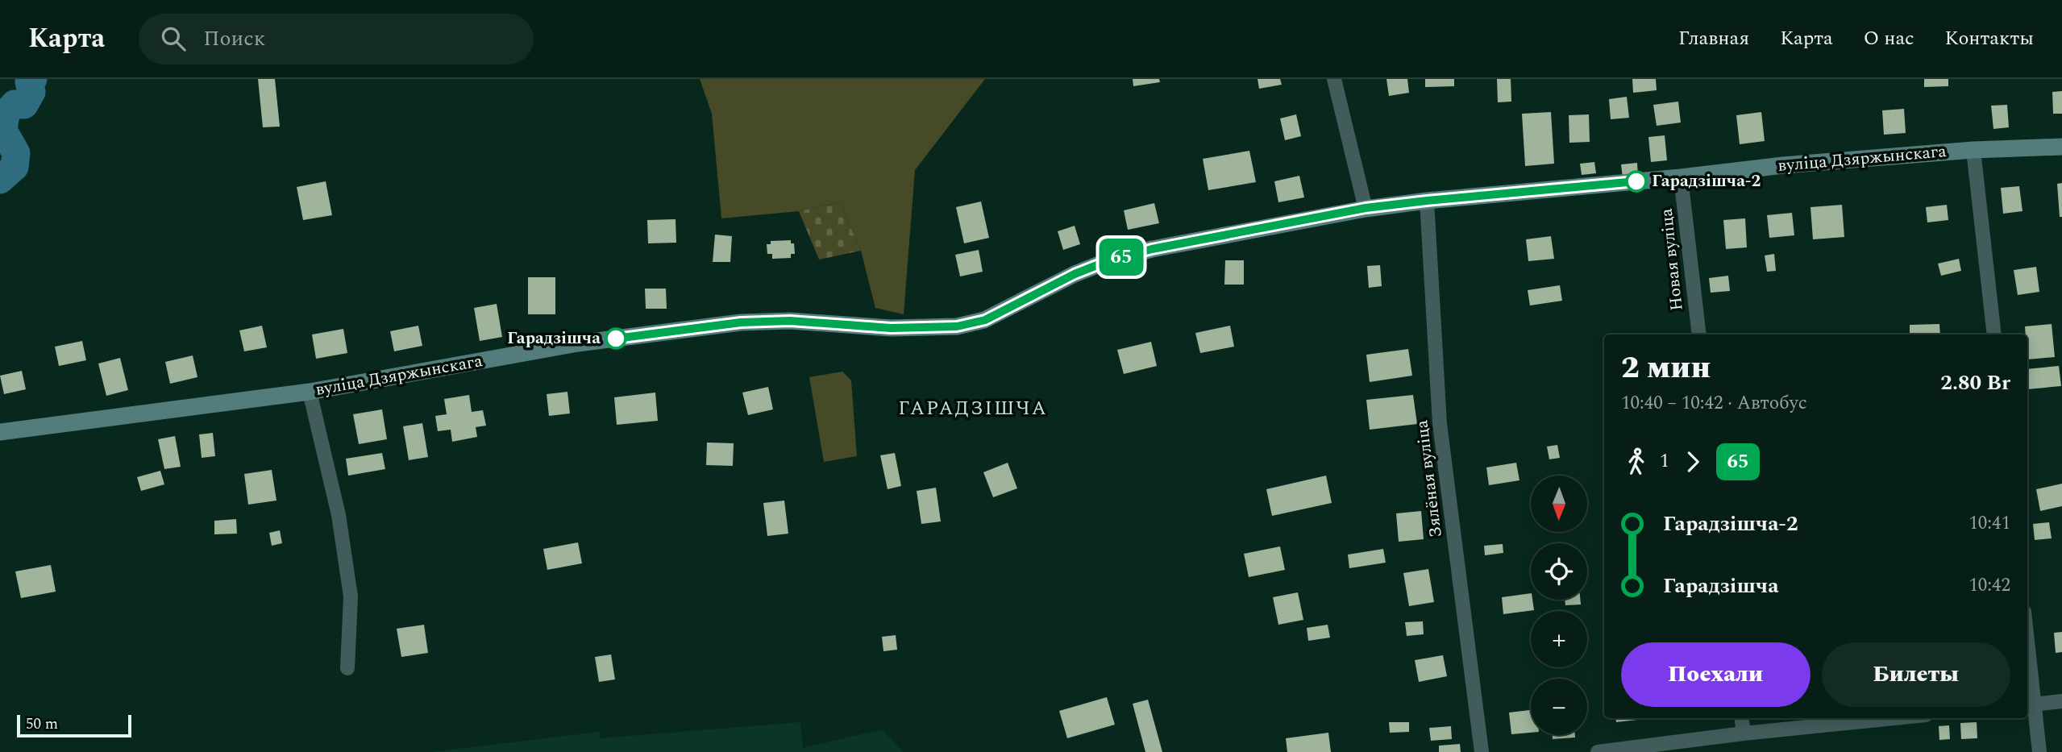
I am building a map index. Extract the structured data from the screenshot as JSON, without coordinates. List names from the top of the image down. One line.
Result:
{"streets":{"street":["вуліца Дзяржынскага","Новая вуліца","Зялёная вуліца"]},"crossings":[["вуліца Дзяржынскага","Новая вуліца"],["вуліца Дзяржынскага","Зялёная вуліца"]],"districts":["ГАРАДЗІШЧА"],"places":["Гарадзішча-2","Гарадзішча"],"lines":["bus line 65"],"scale_bar":"50 m","north":"bottom","page":{"header":"Карта","search":"Поиск","nav":["Главная","Карта","О нас","Контакты"],"on_map":"65","heading":["2 мин","10:40 – 10:42 · Автобус","2.80 Br"],"legs":["1","65"],"map_buttons":["+","−"],"list":[{"name":"Гарадзішча-2","value":"10:41"},{"name":"Гарадзішча","value":"10:42"}],"buttons":["Поехали","Билеты"],"scale":"50 m"}}
